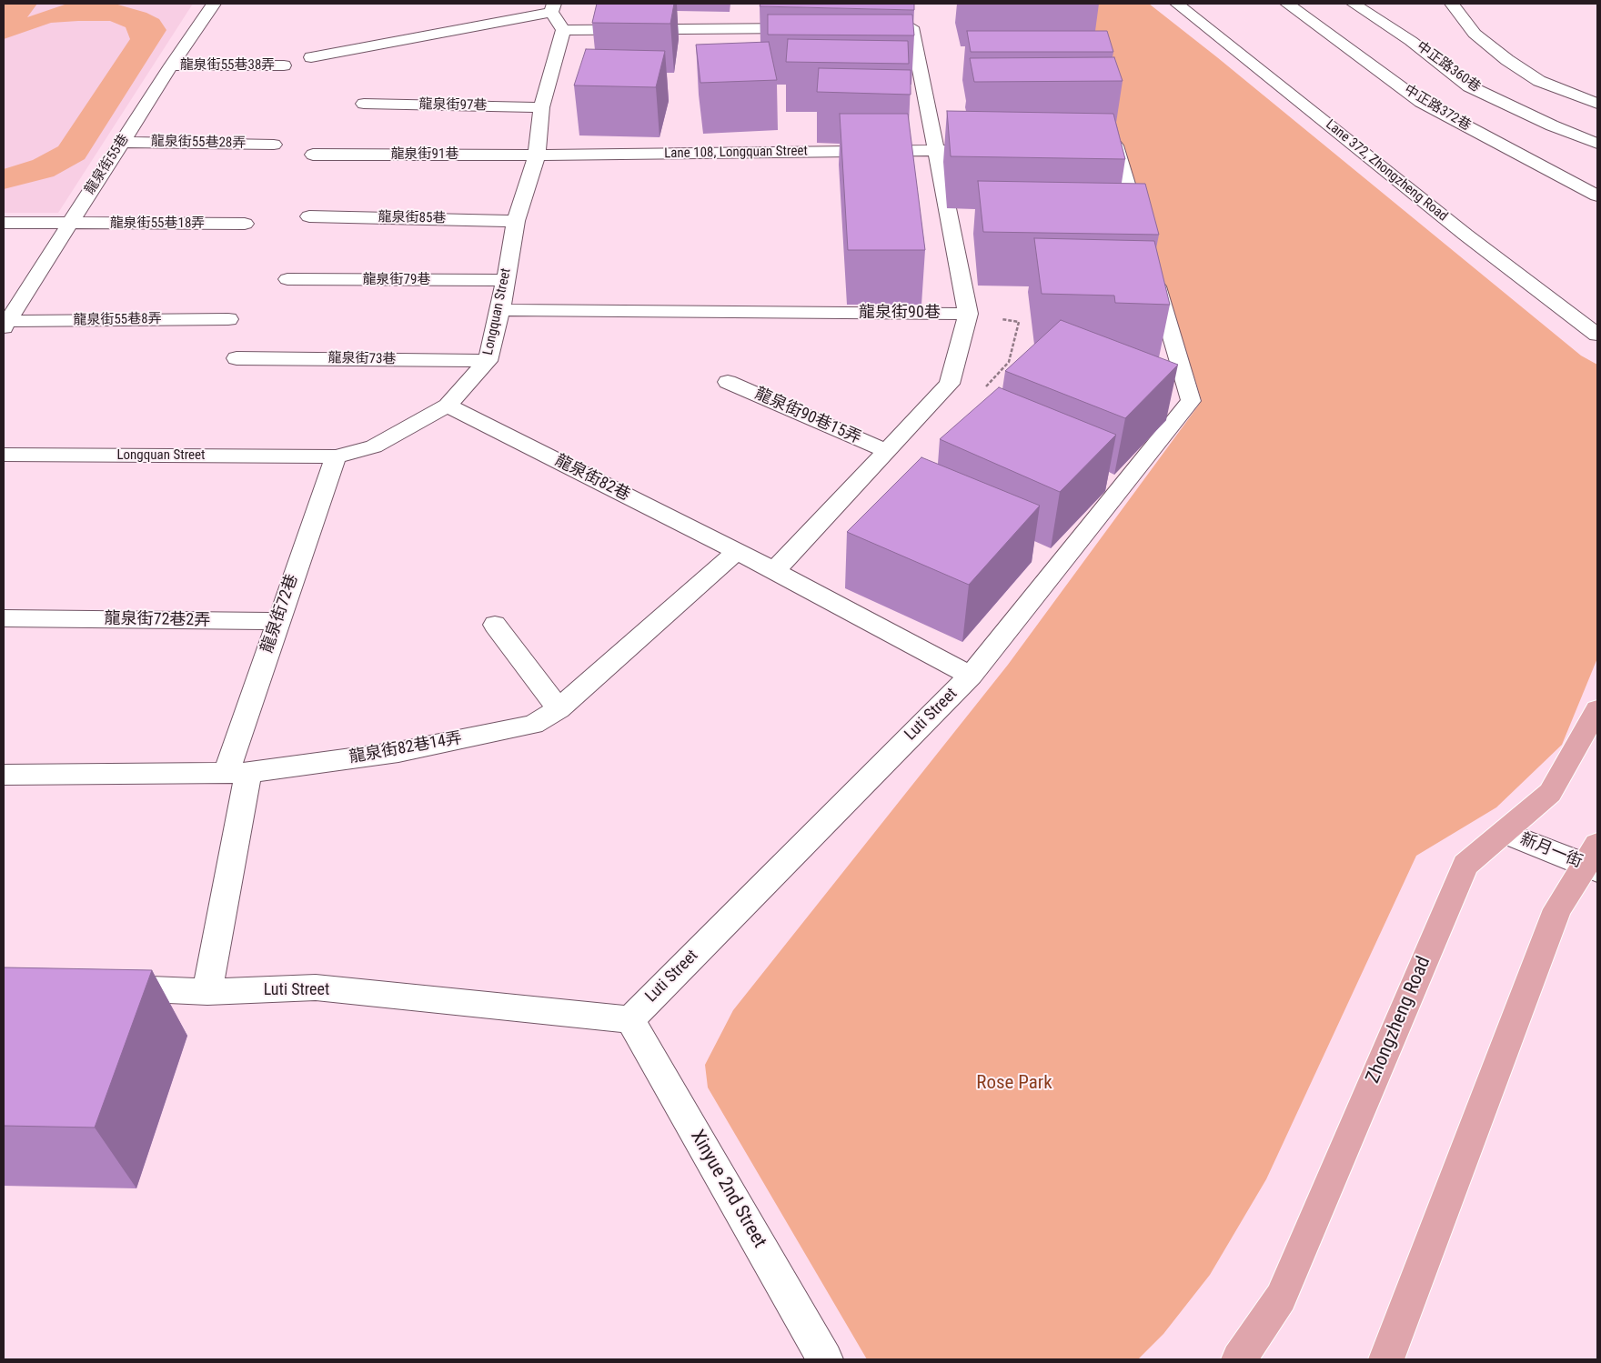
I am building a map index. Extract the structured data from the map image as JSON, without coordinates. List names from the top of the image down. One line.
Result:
{"streets":{"main road":["Zhongzheng Road"],"street":["龍泉街55巷38弄","中正路360巷","龍泉街97巷","中正路372巷","龍泉街55巷28弄","Lane 108, Longquan Street","龍泉街91巷","龍泉街55巷","Lane 372, Zhongzheng Road","龍泉街85巷","龍泉街55巷18弄","龍泉街79巷","Longquan Street","龍泉街90巷","龍泉街55巷8弄","龍泉街73巷","龍泉街90巷15弄","龍泉街82巷","龍泉街72巷","龍泉街72巷2弄","Luti Street","龍泉街82巷14弄","新月一街","Xinyue 2nd Street"]},"crossings":[["龍泉街55巷38弄","龍泉街55巷"],["龍泉街97巷","Longquan Street"],["龍泉街55巷28弄","龍泉街55巷"],["Lane 108, Longquan Street","龍泉街91巷"],["Lane 108, Longquan Street","Longquan Street"],["龍泉街91巷","Longquan Street"],["龍泉街55巷","龍泉街55巷18弄"],["龍泉街55巷","龍泉街55巷8弄"],["龍泉街85巷","Longquan Street"],["龍泉街79巷","Longquan Street"],["Longquan Street","龍泉街90巷"],["Longquan Street","龍泉街73巷"],["Longquan Street","龍泉街82巷"],["Longquan Street","龍泉街72巷"],["龍泉街82巷","Luti Street"],["龍泉街82巷","龍泉街82巷14弄"],["龍泉街72巷","龍泉街72巷2弄"],["龍泉街72巷","Luti Street"],["龍泉街72巷","龍泉街82巷14弄"],["Luti Street","龍泉街82巷14弄"],["Luti Street","Xinyue 2nd Street"],["新月一街","Zhongzheng Road"]],"parks":["Rose Park"]}
